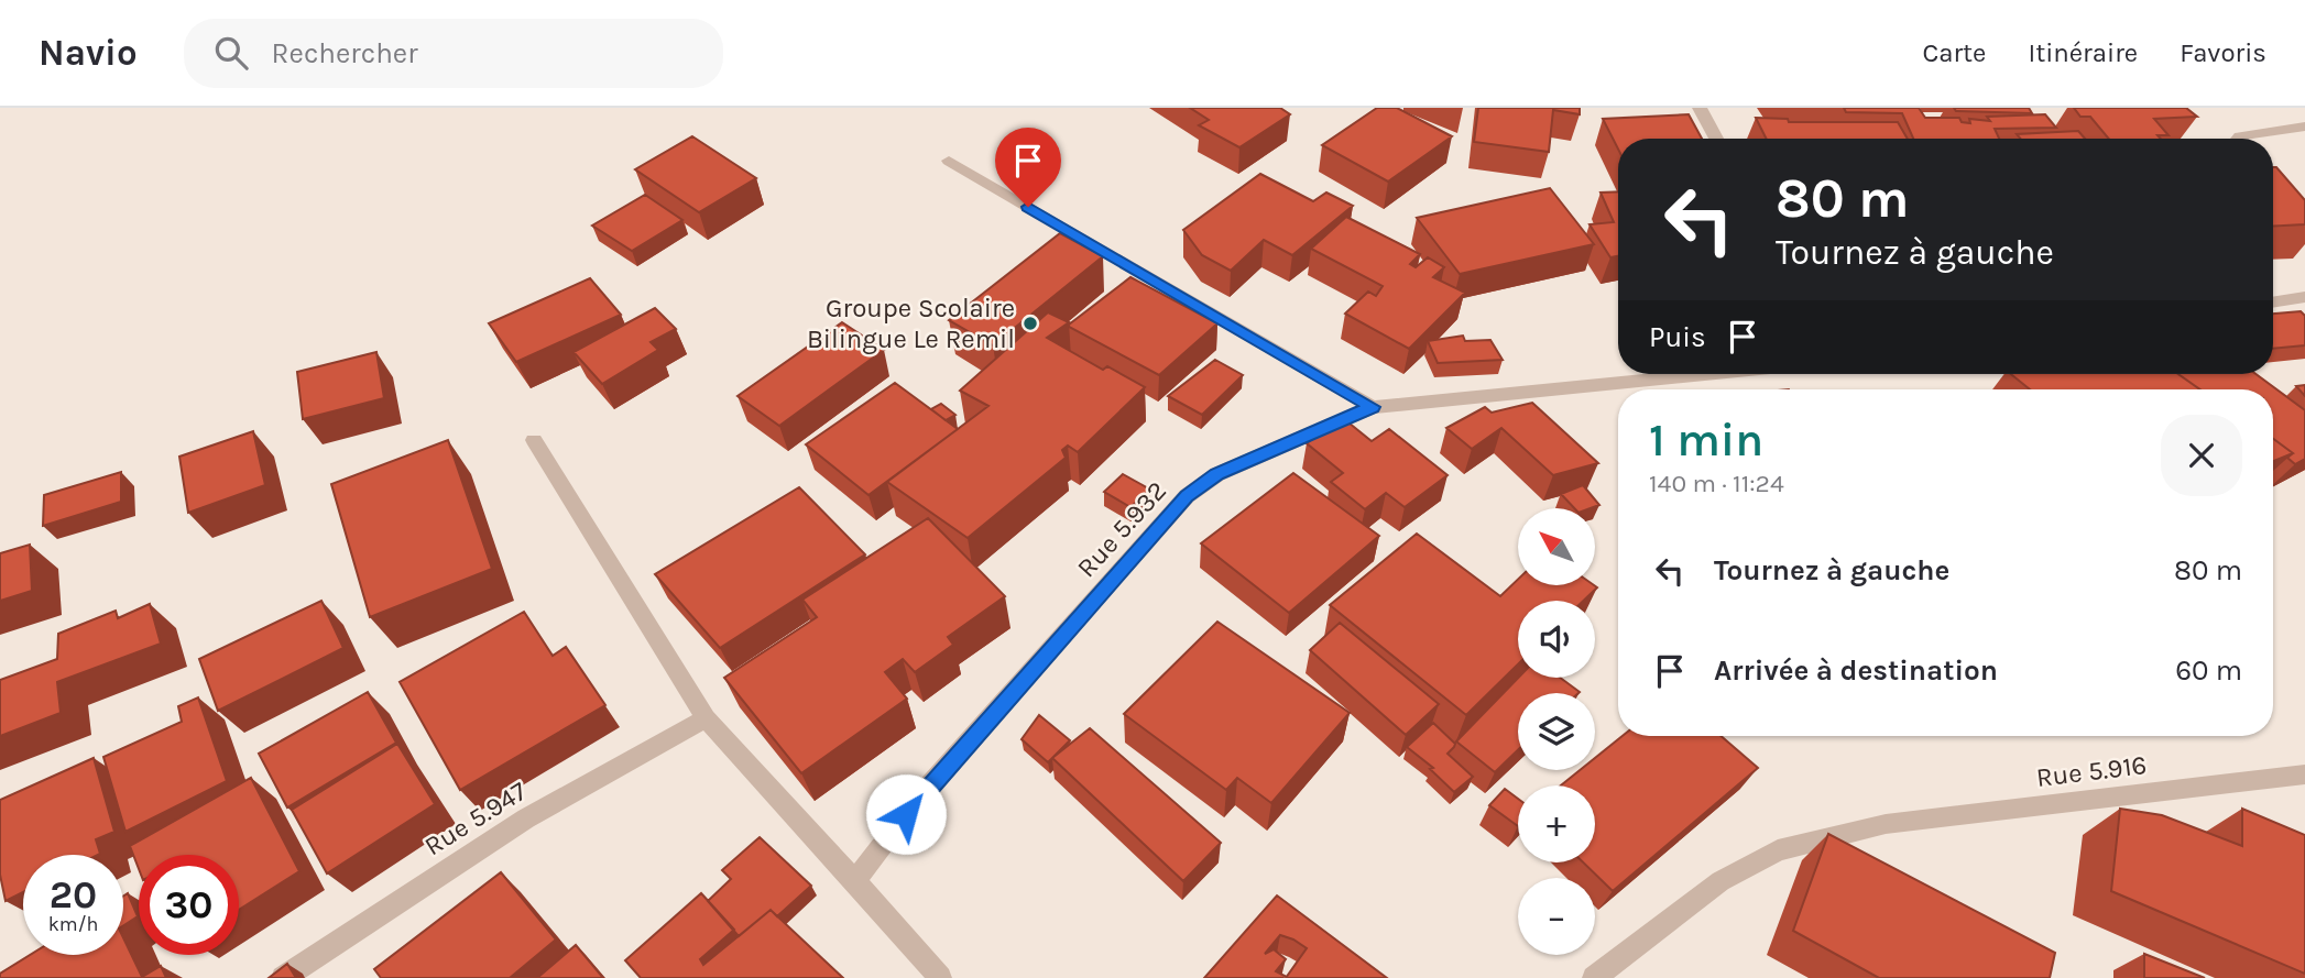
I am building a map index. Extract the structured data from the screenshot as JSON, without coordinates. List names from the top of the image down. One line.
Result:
{"streets":{"street":["Rue 5.932","Rue 5.916","Rue 5.947"]},"places":["Groupe Scolaire Bilingue Le Remil"],"north":"top left","page":{"header":"Navio","search":"Rechercher","nav":["Carte","Itinéraire","Favoris"],"turn":["80 m","Tournez à gauche"],"then":"Puis","heading":["1 min","140 m · 11:24"],"map_buttons":["+","−"],"list":[{"name":"Tournez à gauche","value":"80 m"},{"name":"Arrivée à destination","value":"60 m"}],"speed":"20 km/h","limit":"30"}}
